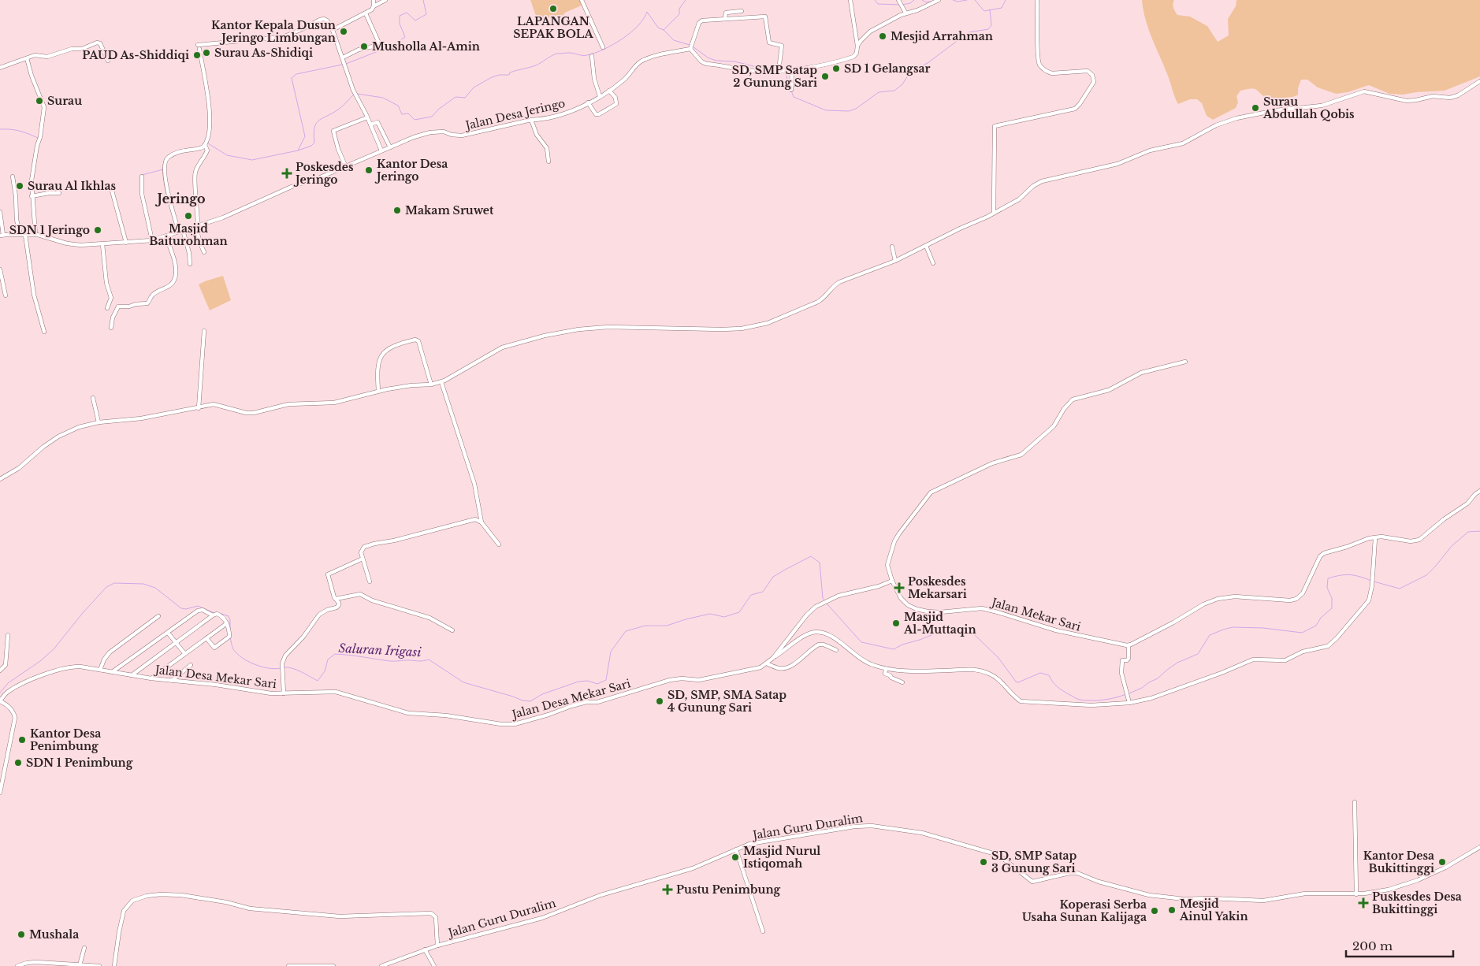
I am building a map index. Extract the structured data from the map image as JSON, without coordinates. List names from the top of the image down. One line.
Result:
{"streets":{"street":["Jalan Desa Jeringo","Jalan Mekar Sari","Jalan Desa Mekar Sari","Jalan Guru Duralim"]},"crossings":[["Jalan Mekar Sari","Jalan Desa Mekar Sari"]],"districts":["Jeringo"],"water":["Saluran Irigasi"],"places":{"other":["LAPANGAN SEPAK BOLA","Kantor Kepala Dusun Jeringo Limbungan","Mesjid Arrahman","Musholla Al-Amin","Surau As-Shidiqi","PAUD As-Shiddiqi","SD 1 Gelangsar","SD, SMP Satap 2 Gunung Sari","Surau","Surau Abdullah Qobis","Kantor Desa Jeringo","Surau Al Ikhlas","Makam Sruwet","Masjid Baiturohman","SDN 1 Jeringo","Masjid Al-Muttaqin","SD, SMP, SMA Satap 4 Gunung Sari","Kantor Desa Penimbung","SDN 1 Penimbung","Masjid Nurul Istiqomah","SD, SMP Satap 3 Gunung Sari","Kantor Desa Bukittinggi","Mesjid Ainul Yakin","Koperasi Serba Usaha Sunan Kalijaga","Mushala"],"health":["Poskesdes Jeringo","Poskesdes Mekarsari","Pustu Penimbung","Puskesdes Desa Bukittinggi"]},"scale_bar":"200 m"}
